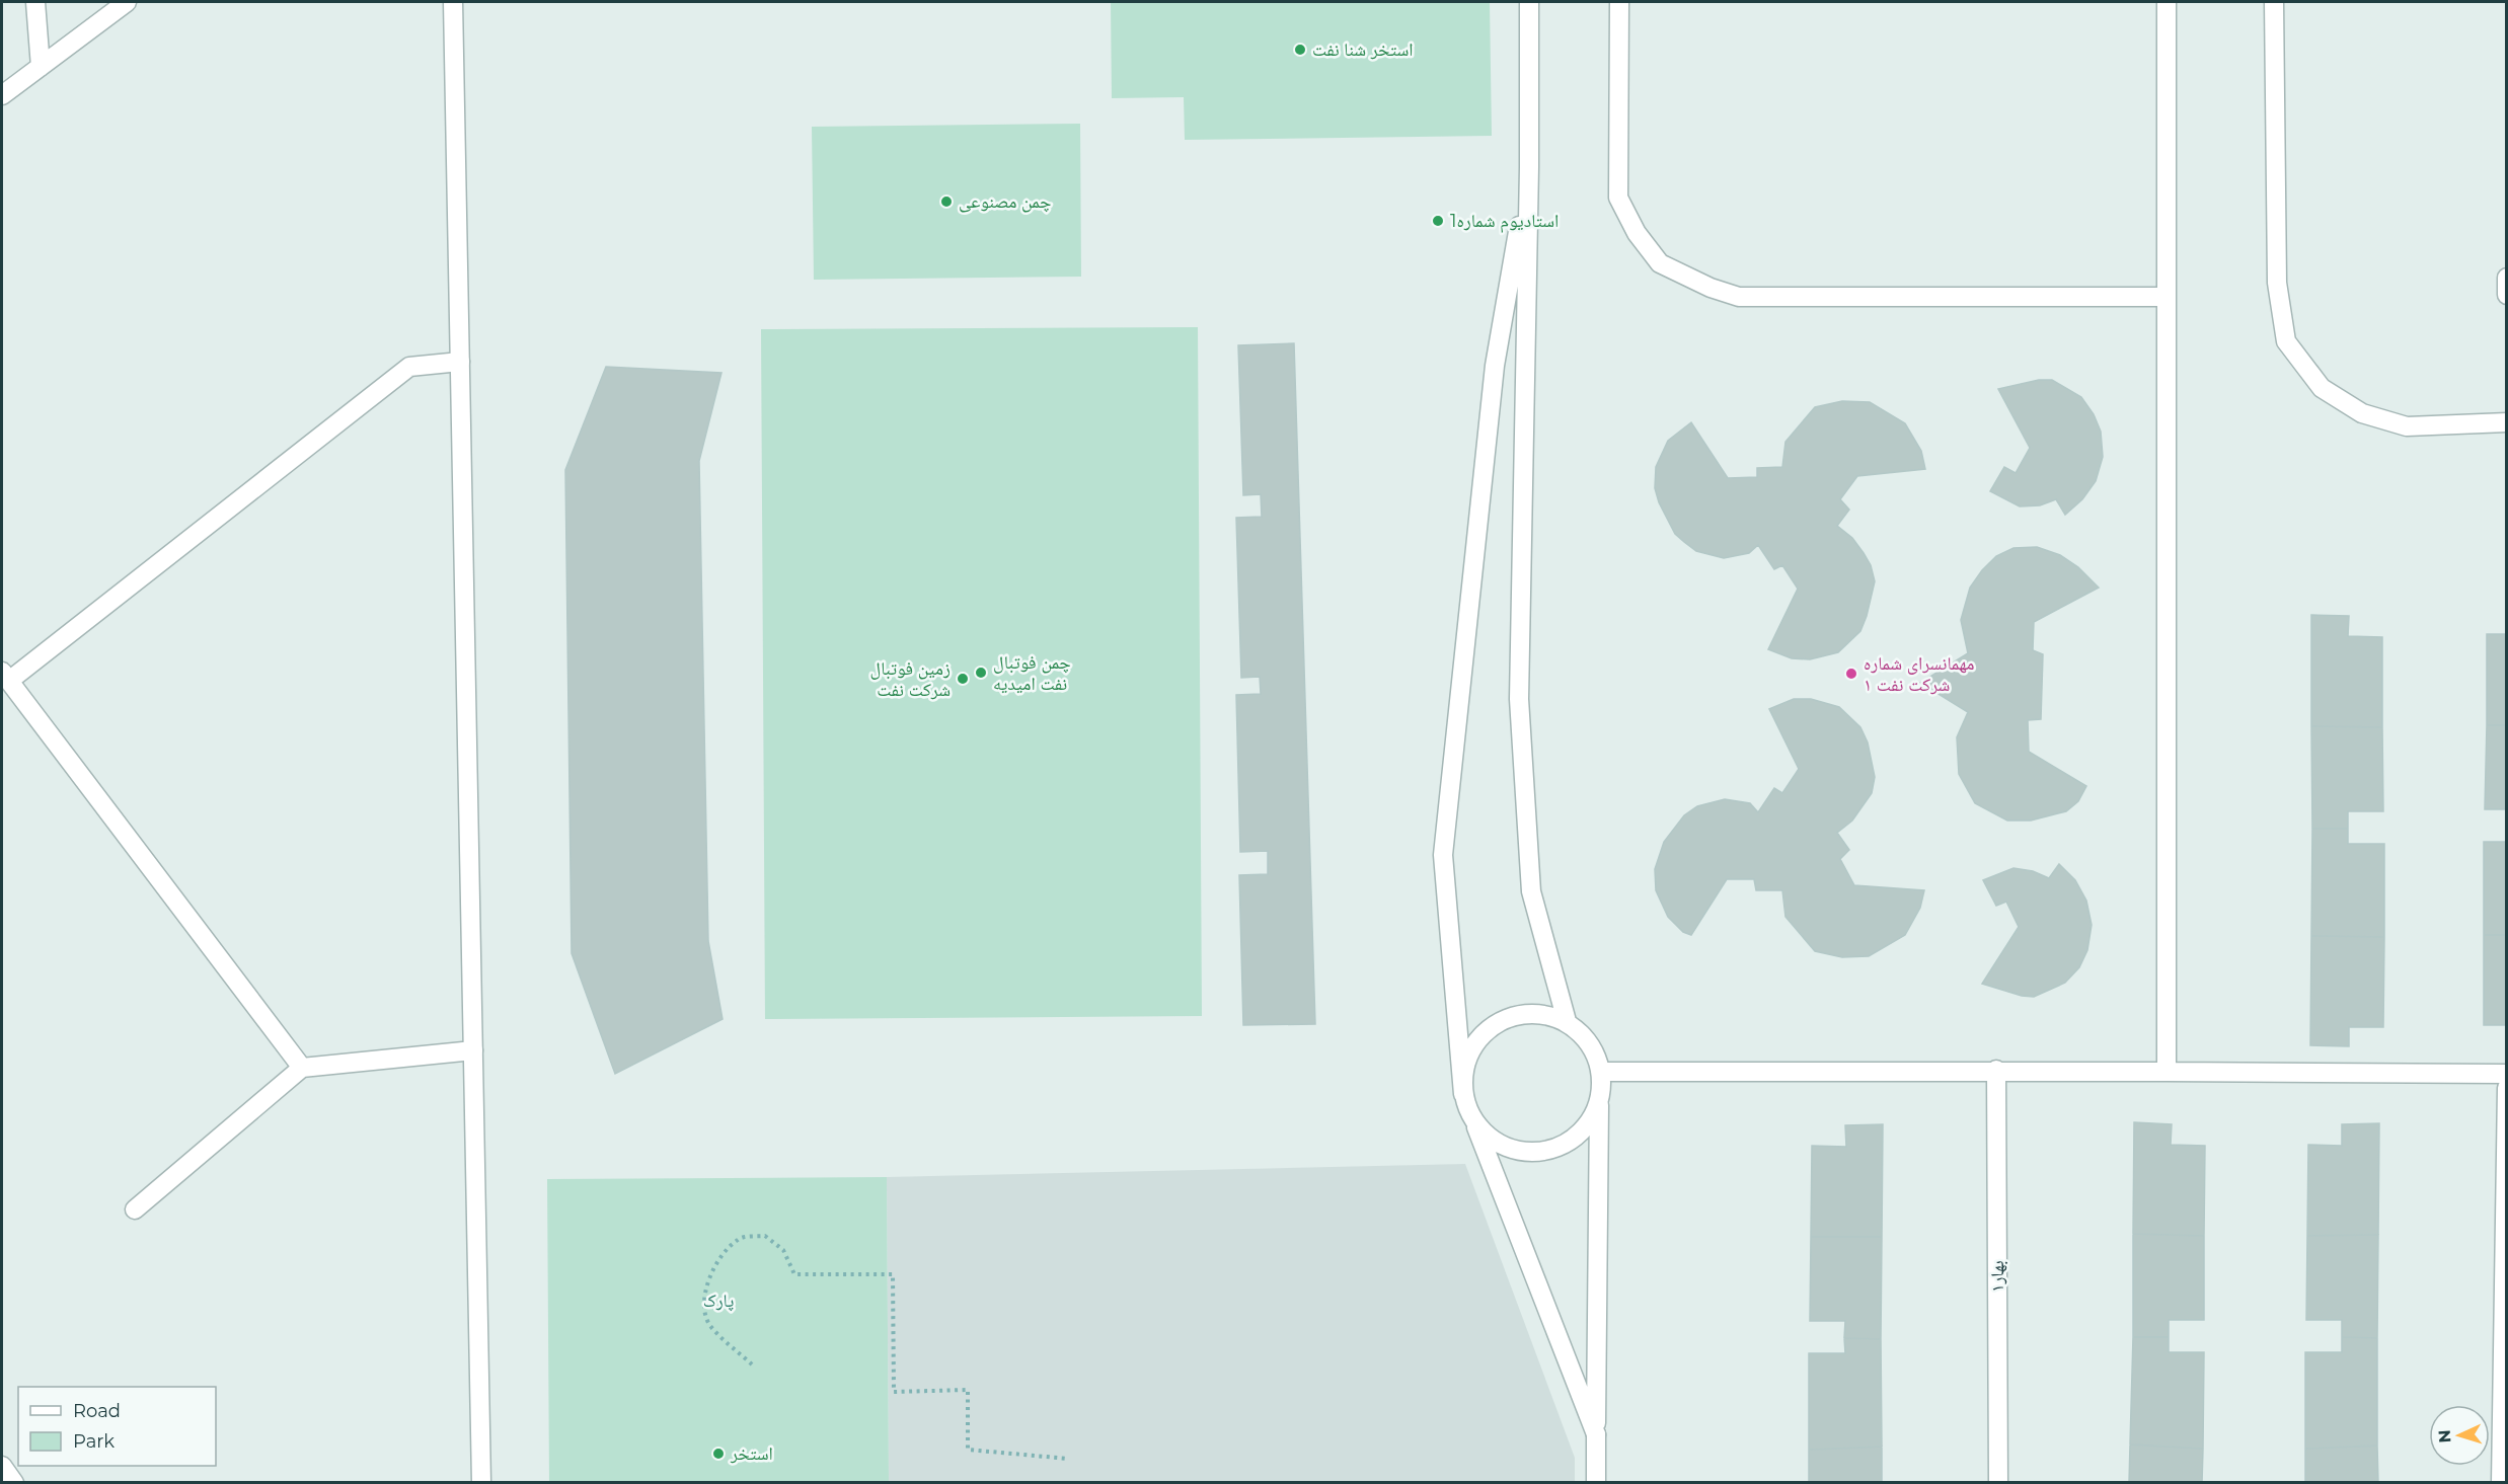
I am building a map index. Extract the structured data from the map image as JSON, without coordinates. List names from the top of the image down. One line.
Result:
{"streets":{"street":["بهار۱"]},"parks":["پارک"],"places":["استخر شنا نفت","چمن مصنوعی","استادیوم شماره1","چمن فوتبال نفت امیدیه","مهمانسرای شماره ۱ شرکت نفت","زمین فوتبال شرکت نفت","استخر"],"legend":["Road","Park"],"north":"left"}
